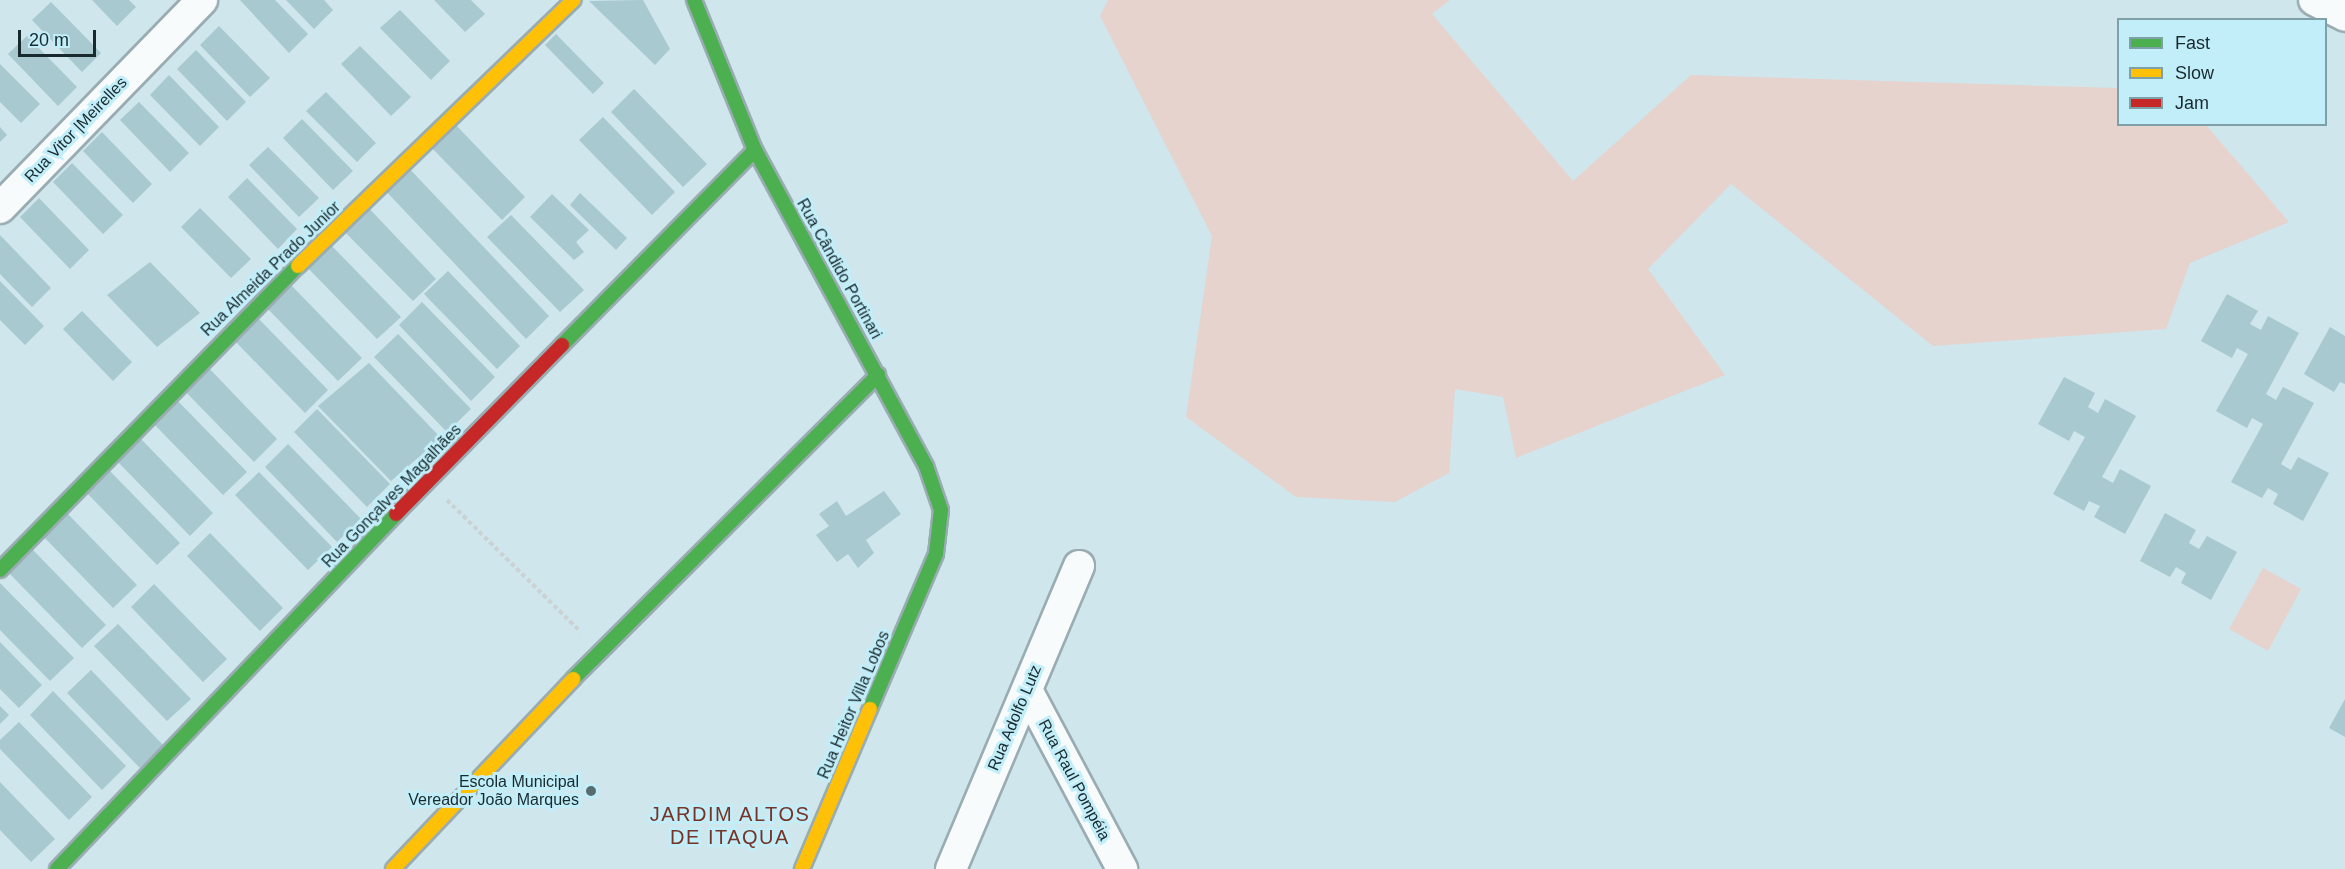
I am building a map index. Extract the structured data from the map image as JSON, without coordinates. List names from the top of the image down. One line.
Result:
{"streets":{"street":["Rua Vitor |Meirelles","Rua Almeida Prado Junior","Rua Cândido Portinari","Rua Gonçalves Magalhães","Rua Heitor Villa Lobos","Rua Adolfo Lutz","Rua Raul Pompéia"]},"crossings":[["Rua Cândido Portinari","Rua Gonçalves Magalhães"],["Rua Cândido Portinari","Rua Heitor Villa Lobos"],["Rua Adolfo Lutz","Rua Raul Pompéia"]],"districts":["JARDIM ALTOS DE ITAQUA"],"places":["Escola Municipal Vereador João Marques"],"legend":["Fast","Slow","Jam"],"scale_bar":"20 m"}
